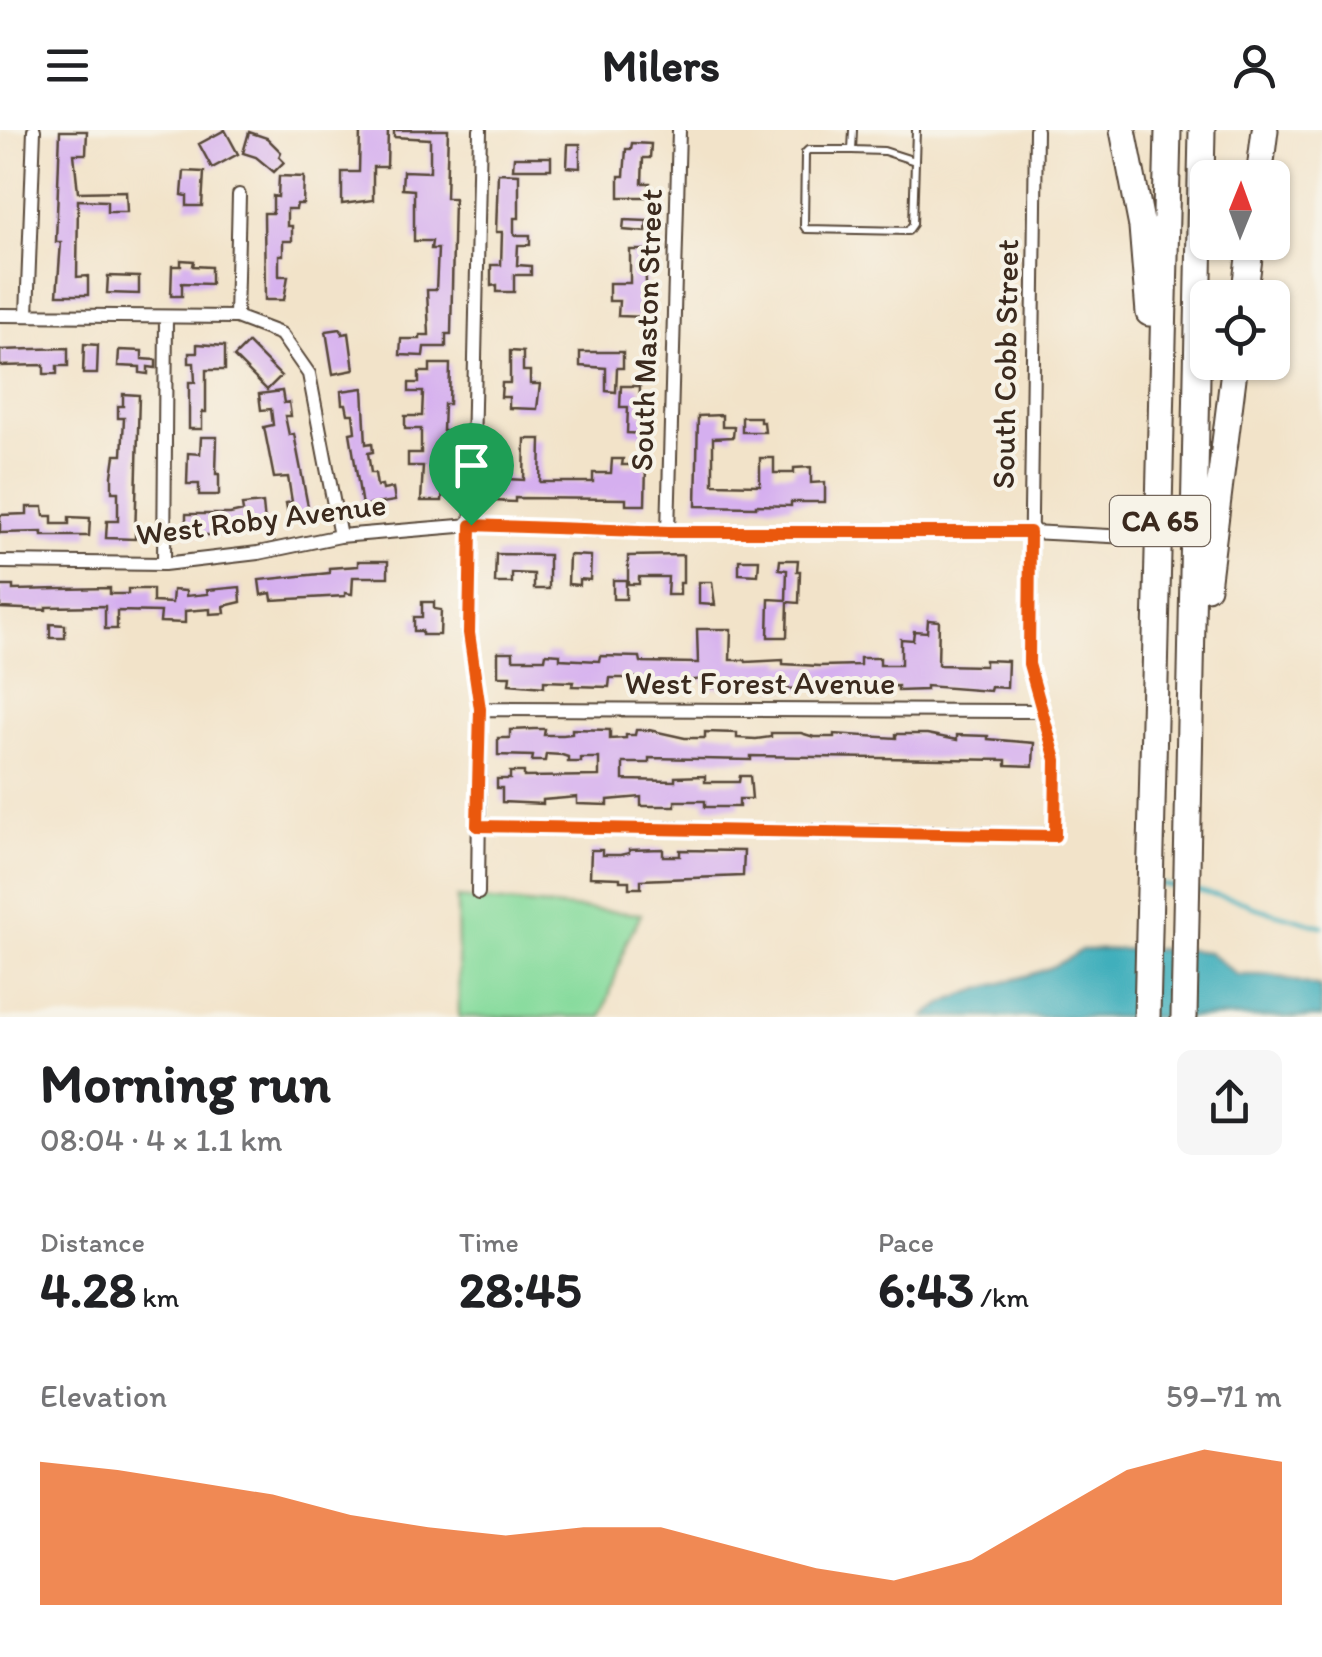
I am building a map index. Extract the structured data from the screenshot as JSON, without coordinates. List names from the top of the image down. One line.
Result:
{"streets":{"highway":["CA 65"],"street":["South Maston Street","South Cobb Street","West Roby Avenue","West Forest Avenue"]},"crossings":[["South Maston Street","West Roby Avenue"],["South Cobb Street","West Roby Avenue"],["South Cobb Street","West Forest Avenue"]],"north":"top","page":{"header":"Milers","heading":["Morning run","08:04 · 4 × 1.1 km"],"stats":[["Distance","4.28 km"],["Time","28:45"],["Pace","6:43 /km"]],"chart":["Elevation","59–71 m"]}}
